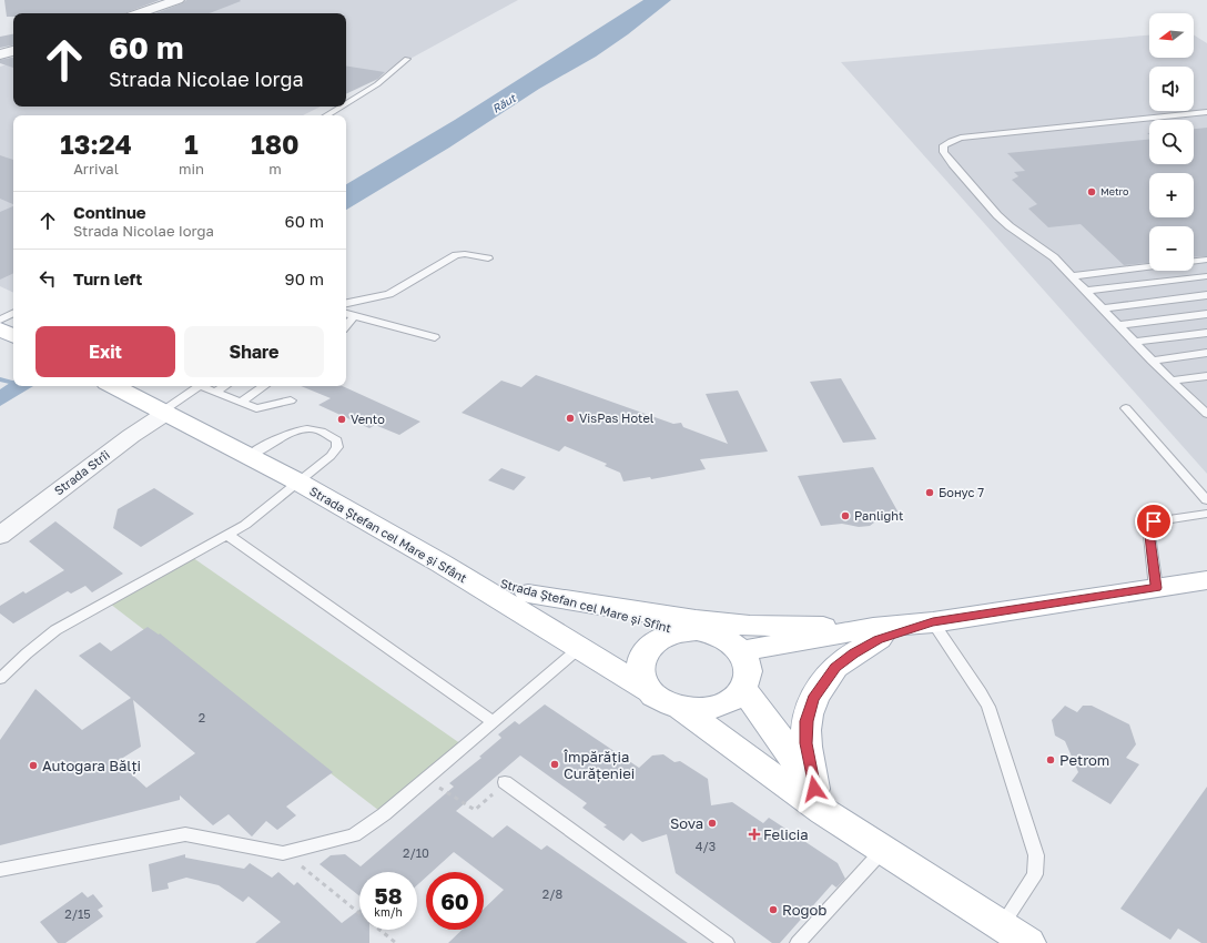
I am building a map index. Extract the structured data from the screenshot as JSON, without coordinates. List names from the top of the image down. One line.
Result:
{"streets":{"main road":["Strada Ștefan cel Mare și Sfânt","Strada Ștefan cel Mare și Sfînt"],"street":["Strada Strîi"]},"crossings":[["Strada Strîi","Strada Ștefan cel Mare și Sfânt"],["Strada Ștefan cel Mare și Sfânt","Strada Ștefan cel Mare și Sfînt"]],"water":["Răut"],"places":{"other":["Metro","VisPas Hotel","Vento","Бонус 7","Panlight","Petrom","Împărăția Curățeniei","Autogara Bălți","Sova","Rogob"],"health":["Felicia"]},"house_numbers":["2","4/3","2/10","2/8","2/15"],"north":"left","page":{"map_buttons":["+","−"],"turn":["60 m","Strada Nicolae Iorga"],"eta":["13:24","Arrival","1","min","180","m"],"list":[{"name":"Continue","note":"Strada Nicolae Iorga","value":"60 m"},{"name":"Turn left","value":"90 m"}],"buttons":["Exit","Share"],"speed":"58 km/h","limit":"60"}}
